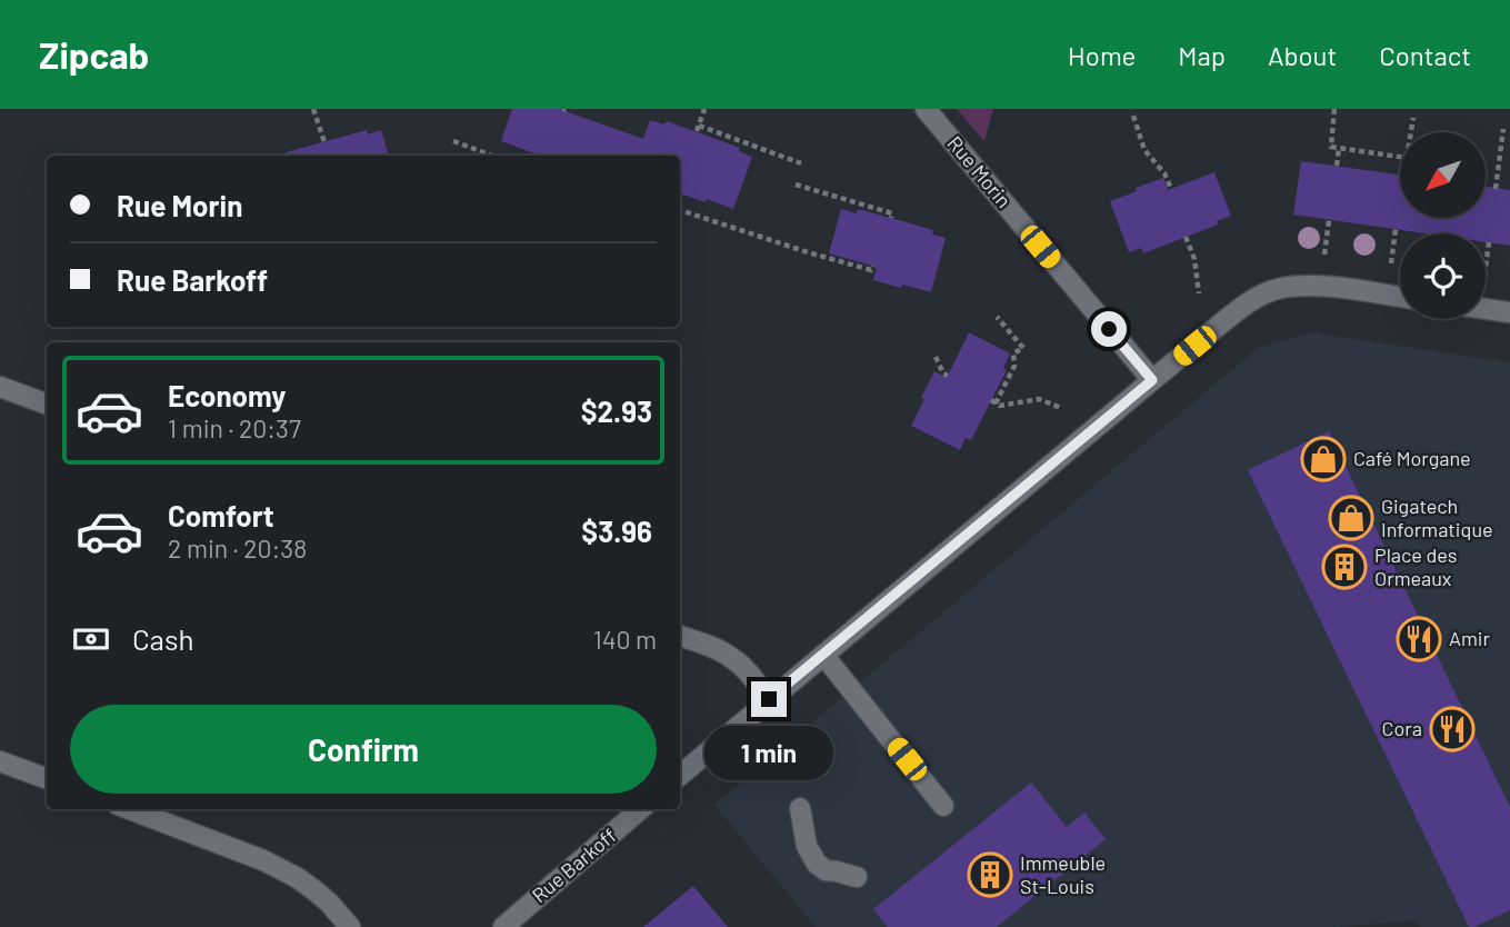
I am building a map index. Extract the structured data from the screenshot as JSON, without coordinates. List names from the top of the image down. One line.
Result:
{"streets":{"street":["Rue Morin","Rue Barkoff"]},"places":{"shop":["Café Morgane","Gigatech Informatique"],"building":["Place des Ormeaux","Immeuble St-Louis"],"restaurant":["Amir","Cora"]},"north":"bottom left","page":{"header":"Zipcab","nav":["Home","Map","About","Contact"],"banner":["Rue Morin","Rue Barkoff"],"list":[{"name":"Economy","note":"1 min · 20:37","value":"$2.93"},{"name":"Comfort","note":"2 min · 20:38","value":"$3.96"}],"pay":["Cash","140 m"],"buttons":"Confirm","bubble":"1 min"}}
